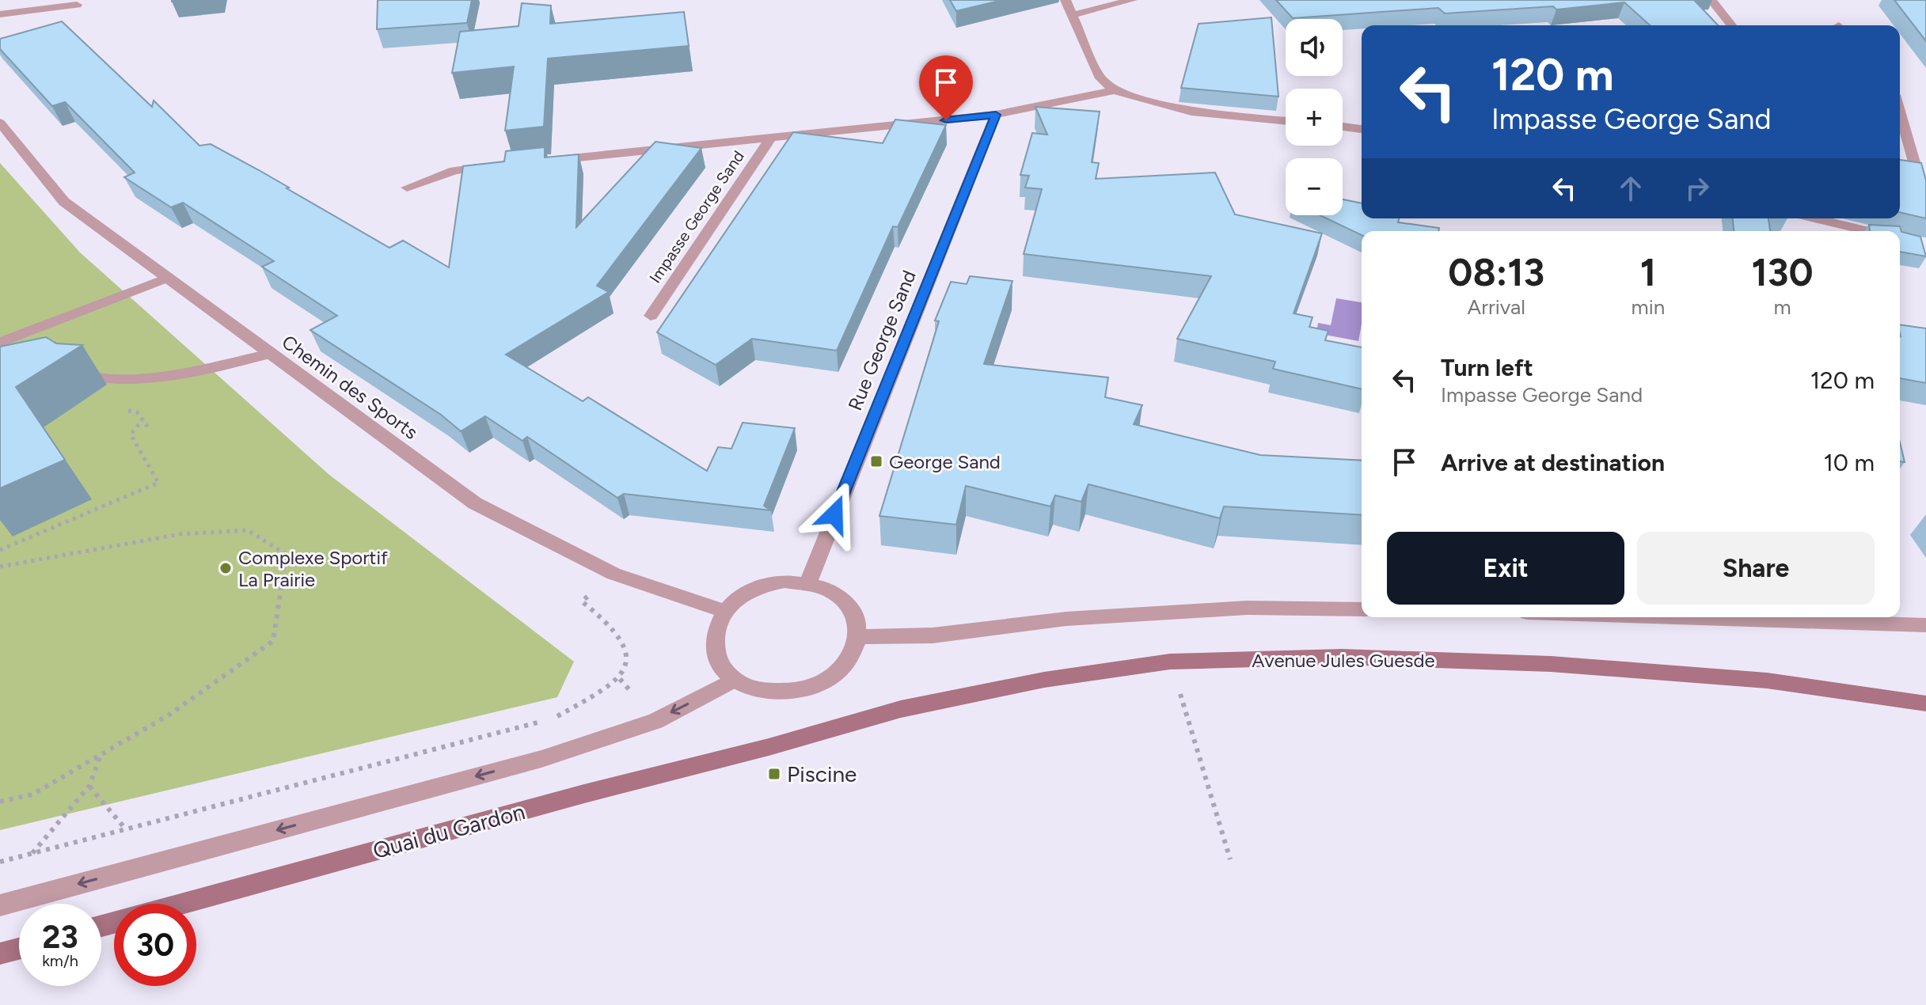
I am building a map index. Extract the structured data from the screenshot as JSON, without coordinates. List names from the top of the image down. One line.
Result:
{"streets":{"main road":["Avenue Jules Guesde","Quai du Gardon"],"street":["Impasse George Sand","Rue George Sand","Chemin des Sports"]},"crossings":[["Impasse George Sand","Rue George Sand"],["Rue George Sand","Chemin des Sports"],["Avenue Jules Guesde","Quai du Gardon"]],"places":{"transit":["George Sand","Piscine"],"other":["Complexe Sportif La Prairie"]},"page":{"map_buttons":["+","−"],"turn":["120 m","Impasse George Sand"],"eta":["08:13","Arrival","1","min","130","m"],"list":[{"name":"Turn left","note":"Impasse George Sand","value":"120 m"},{"name":"Arrive at destination","value":"10 m"}],"buttons":["Exit","Share"],"speed":"23 km/h","limit":"30"}}
